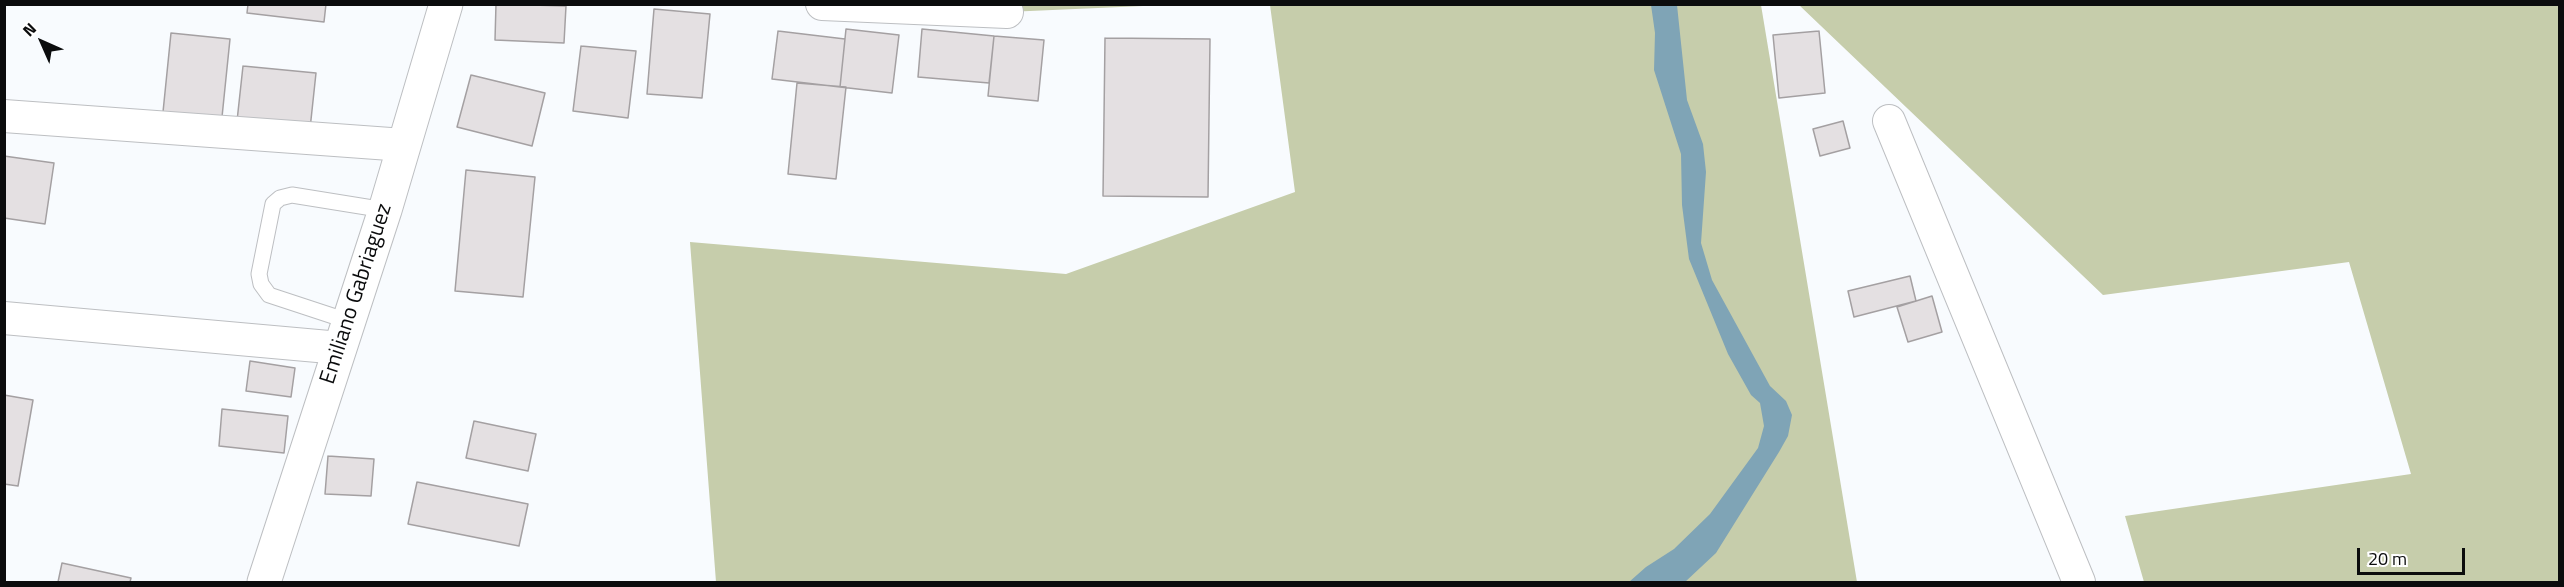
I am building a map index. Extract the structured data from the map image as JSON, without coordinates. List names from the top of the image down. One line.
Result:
{"streets":{"main road":["Emiliano Gabriaguez"]},"scale_bar":"20 m","north":"top left"}
